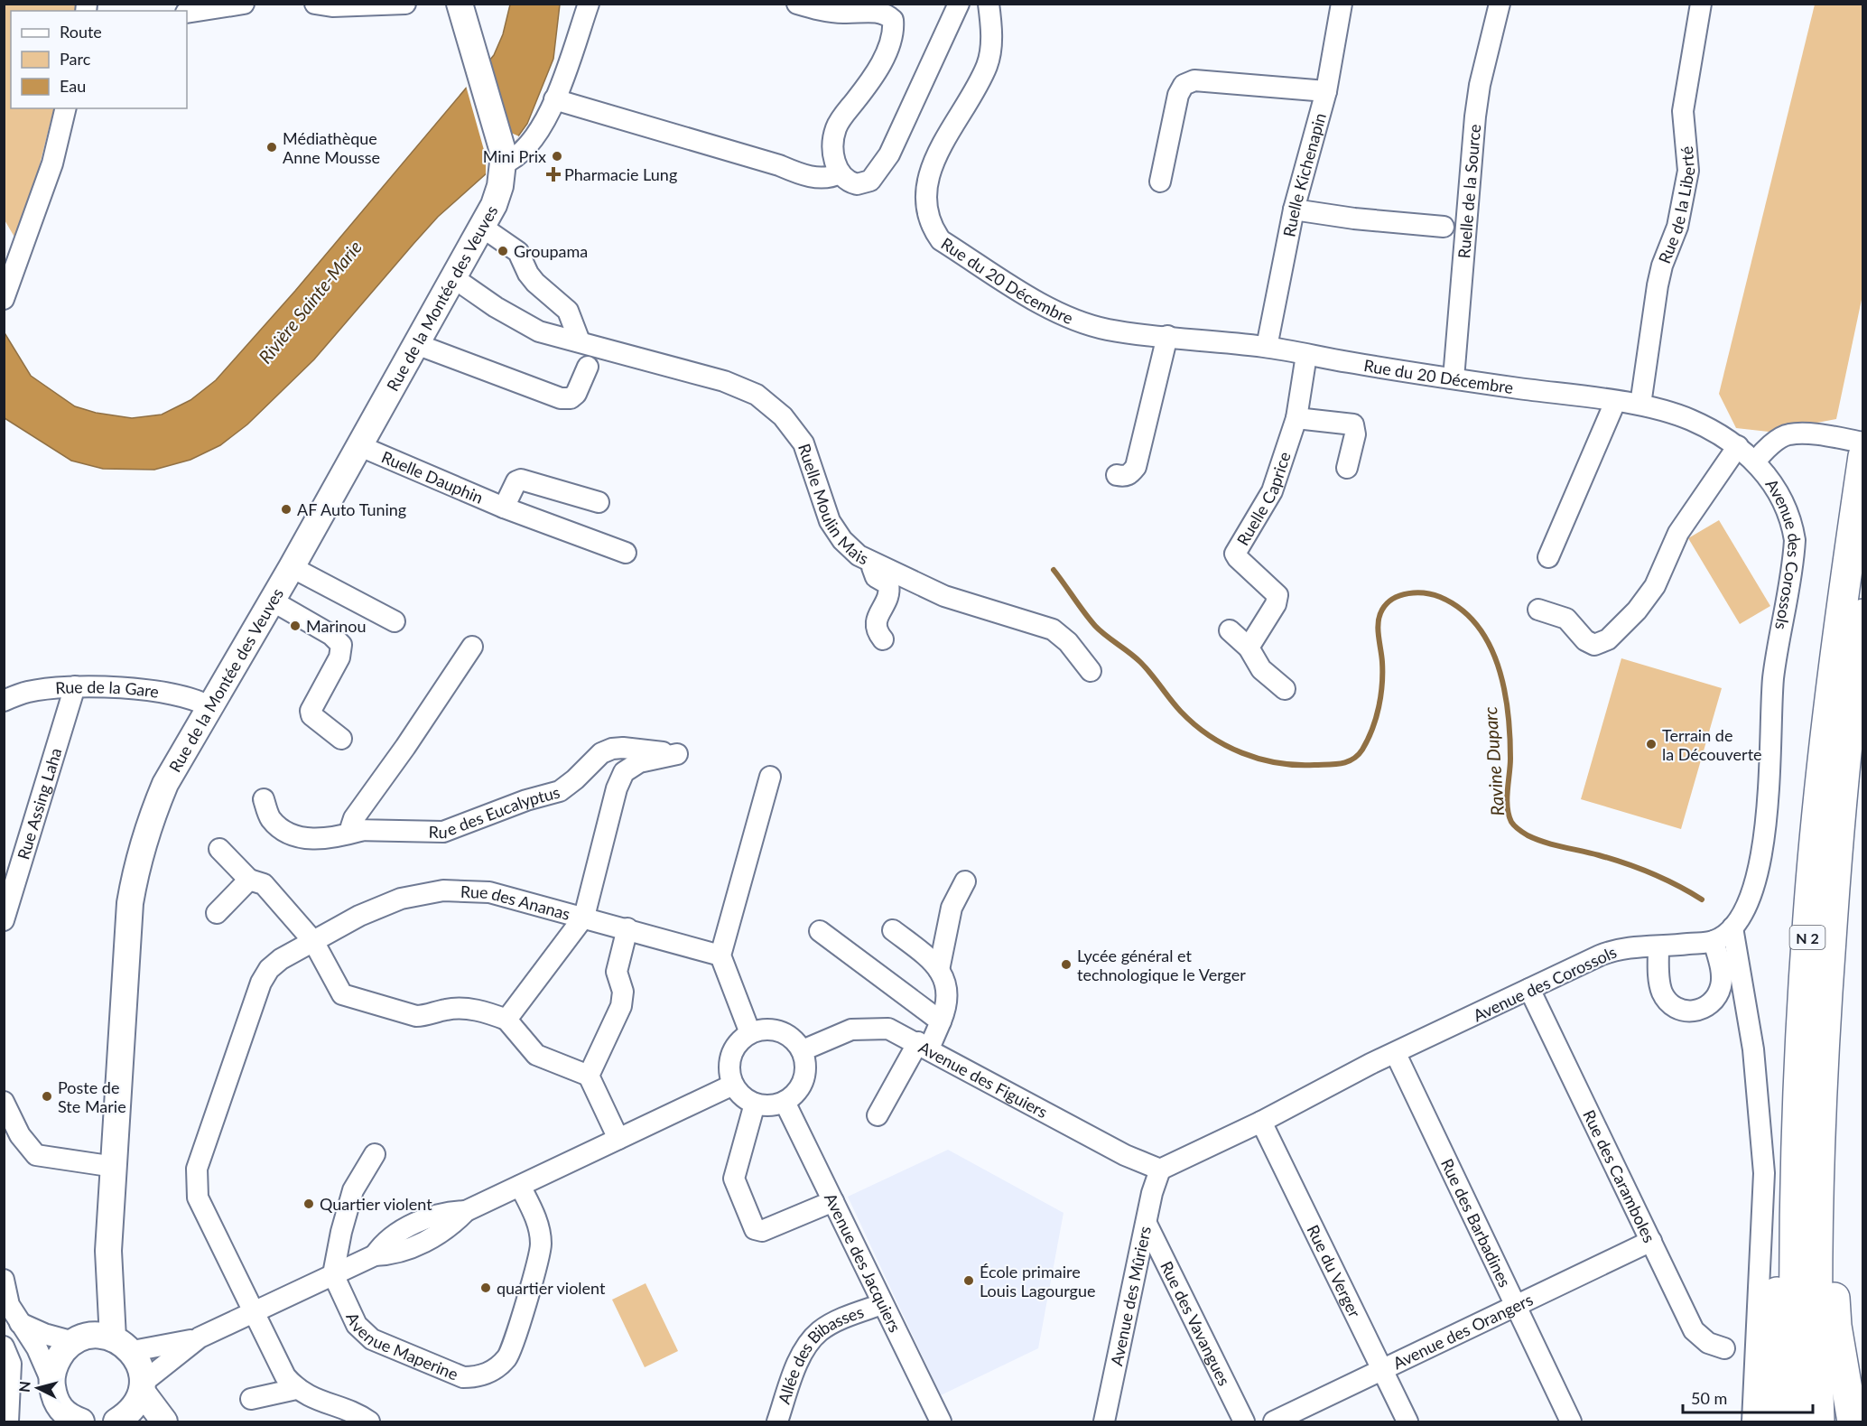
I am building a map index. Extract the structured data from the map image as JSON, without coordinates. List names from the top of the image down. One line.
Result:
{"streets":{"highway":["N 2"],"main road":["Rue de la Montée des Veuves"],"street":["Ruelle Kichenapin","Ruelle de la Source","Rue de la Liberté","Rue du 20 Décembre","Ruelle Dauphin","Ruelle Caprice","Ruelle Moulin Mais","Avenue des Corossols","Rue de la Gare","Rue Assing Laha","Rue des Eucalyptus","Rue des Ananas","Avenue des Figuiers","Rue des Caramboles","Rue des Barbadines","Avenue des Jacquiers","Rue du Verger","Avenue des Mûriers","Rue des Vavangues","Avenue des Orangers","Avenue Maperine","Allée des Bibasses"]},"crossings":[["Ruelle Kichenapin","Rue du 20 Décembre"],["Ruelle de la Source","Rue du 20 Décembre"],["Rue de la Liberté","Rue du 20 Décembre"],["Rue du 20 Décembre","Ruelle Caprice"],["Rue du 20 Décembre","Avenue des Corossols"],["Rue de la Montée des Veuves","Ruelle Dauphin"],["Rue de la Montée des Veuves","Ruelle Moulin Mais"],["Rue de la Montée des Veuves","Rue de la Gare"],["Avenue des Corossols","Avenue des Figuiers"],["Avenue des Corossols","Rue des Caramboles"],["Avenue des Corossols","Rue des Barbadines"],["Avenue des Corossols","Rue du Verger"],["Avenue des Corossols","Avenue des Mûriers"],["Rue de la Gare","Rue Assing Laha"],["Rue des Eucalyptus","Rue des Ananas"],["Avenue des Figuiers","Avenue des Jacquiers"],["Avenue des Figuiers","Avenue des Mûriers"],["Rue des Caramboles","Avenue des Orangers"],["Rue des Barbadines","Avenue des Orangers"],["Avenue des Jacquiers","Allée des Bibasses"],["Rue du Verger","Avenue des Orangers"],["Avenue des Mûriers","Rue des Vavangues"]],"water":["Rivière Sainte-Marie","Ravine Duparc"],"places":{"other":["Médiathèque Anne Mousse","Mini Prix","Groupama","AF Auto Tuning","Marinou","Terrain de la Découverte","Lycée général et technologique le Verger","Poste de Ste Marie","Quartier violent","École primaire Louis Lagourgue","quartier violent"],"health":["Pharmacie Lung"]},"legend":["Route","Parc","Eau"],"scale_bar":"50 m","north":"left"}
